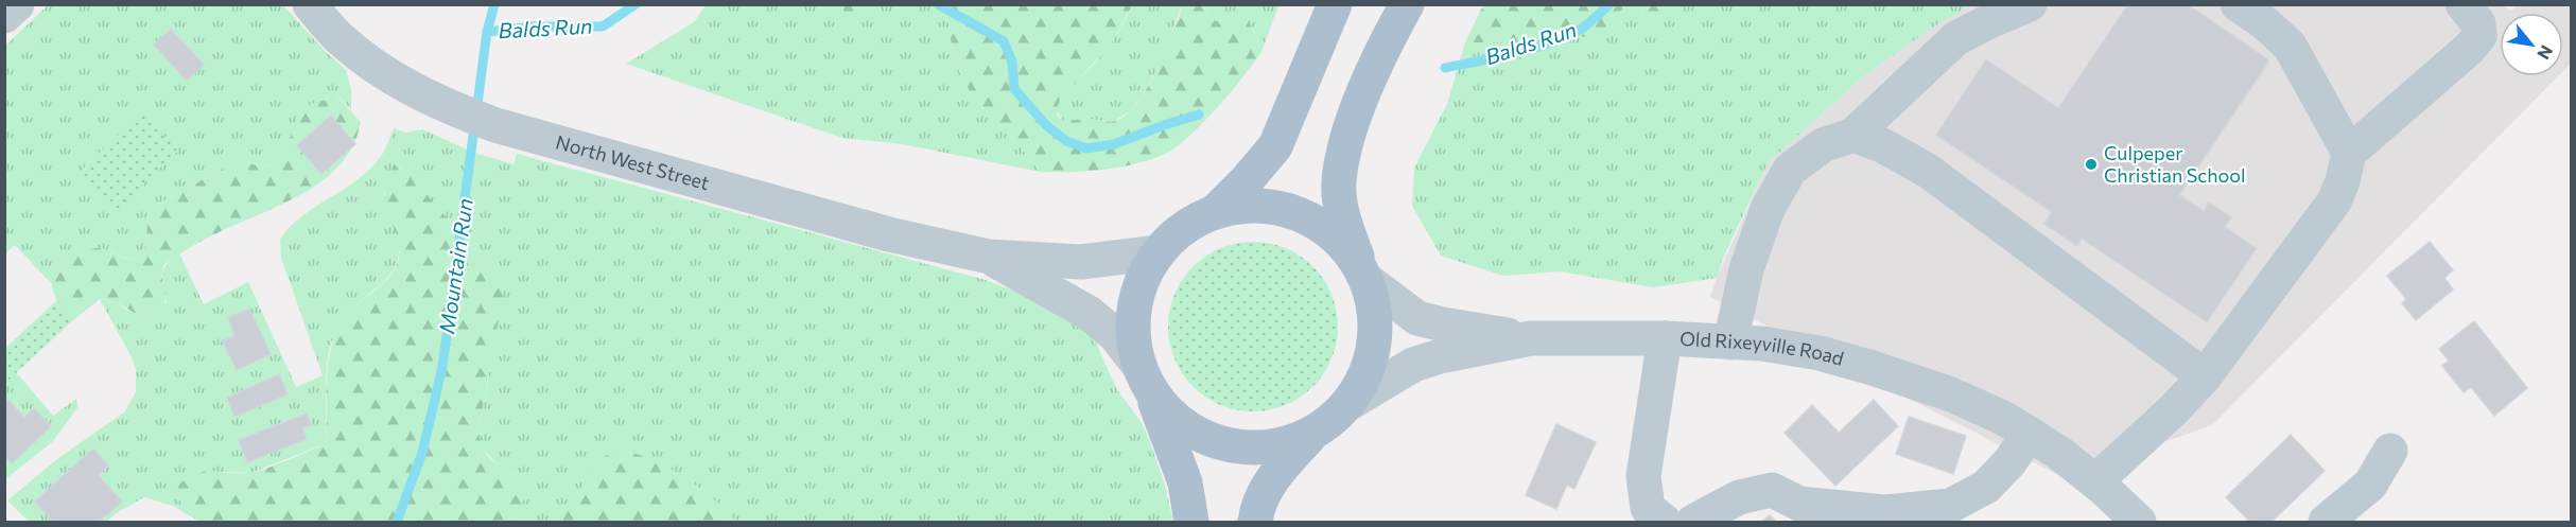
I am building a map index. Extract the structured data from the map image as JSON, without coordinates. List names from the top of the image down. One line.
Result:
{"streets":{"street":["North West Street","Old Rixeyville Road"]},"water":["Balds Run","Mountain Run"],"places":["Culpeper Christian School"],"north":"bottom right"}
